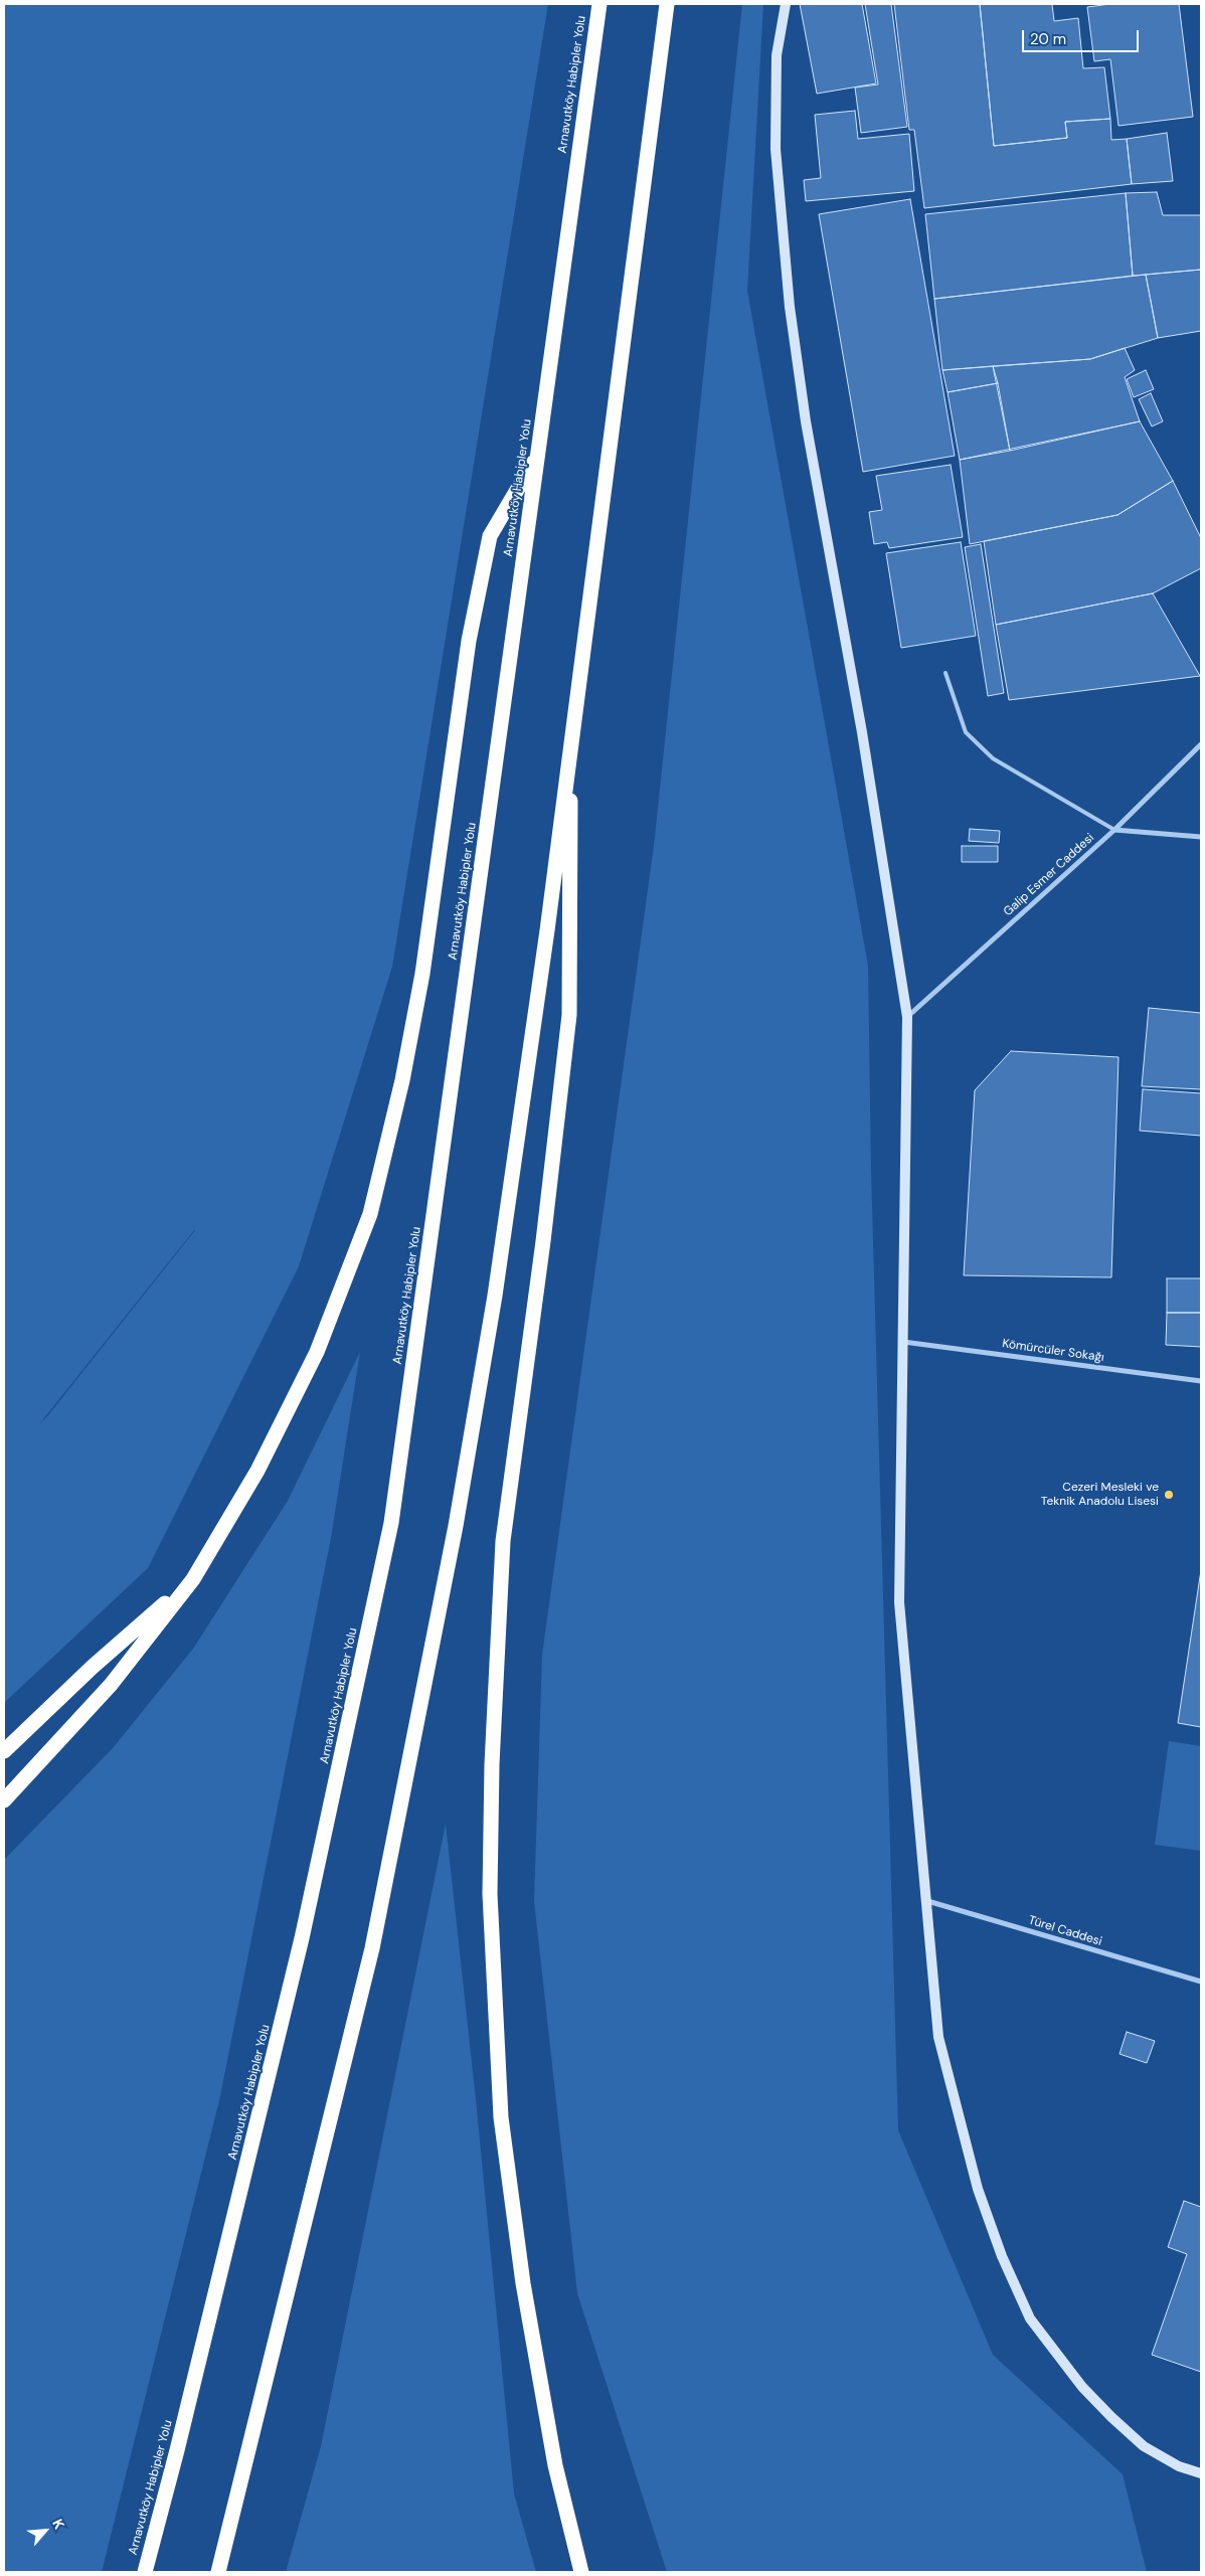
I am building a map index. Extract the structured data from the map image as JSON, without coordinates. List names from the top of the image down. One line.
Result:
{"streets":{"highway":["Arnavutköy Habipler Yolu"],"street":["Galip Esmer Caddesi","Kömürcüler Sokağı","Türel Caddesi"]},"places":["Cezeri Mesleki ve Teknik Anadolu Lisesi"],"scale_bar":"20 m","north":"top right"}
